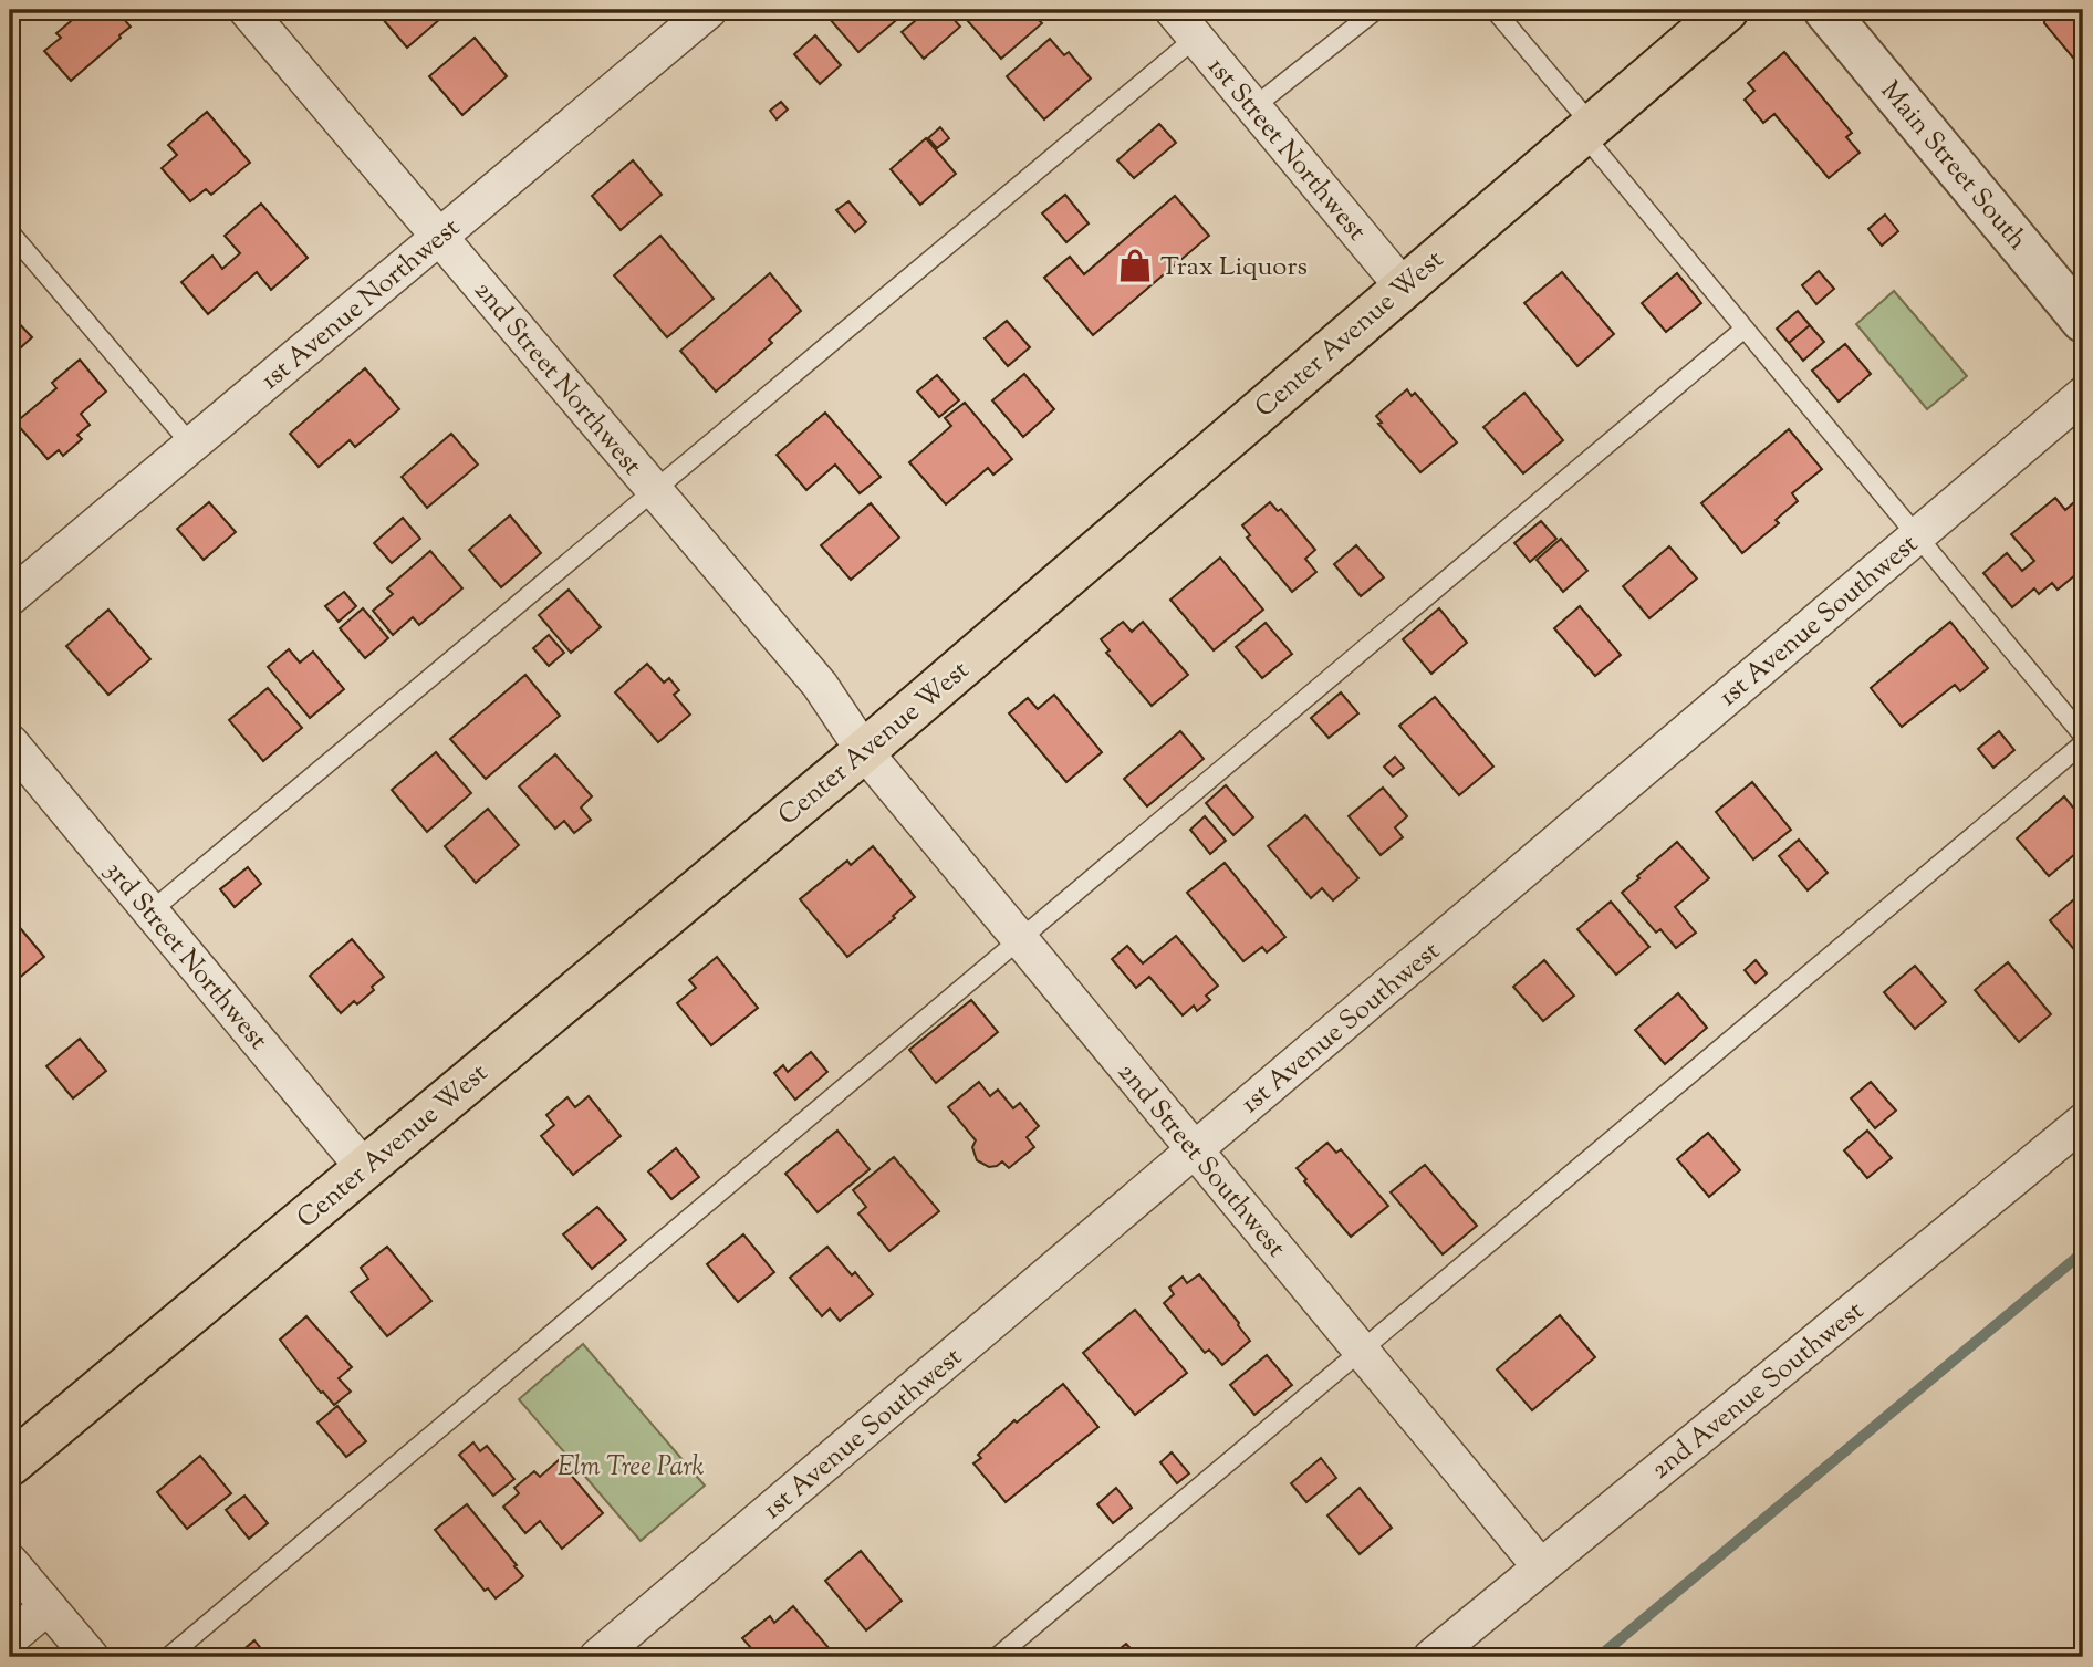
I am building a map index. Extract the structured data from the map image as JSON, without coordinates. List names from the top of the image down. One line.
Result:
{"streets":{"main road":["Center Avenue West"],"street":["1st Street Northwest","Main Street South","1st Avenue Northwest","2nd Street Northwest","1st Avenue Southwest","3rd Street Northwest","2nd Street Southwest","2nd Avenue Southwest"]},"crossings":[["1st Street Northwest","Center Avenue West"],["1st Avenue Northwest","2nd Street Northwest"],["Center Avenue West","2nd Street Northwest"],["Center Avenue West","3rd Street Northwest"],["Center Avenue West","2nd Street Southwest"],["2nd Street Northwest","2nd Street Southwest"],["1st Avenue Southwest","2nd Street Southwest"],["2nd Street Southwest","2nd Avenue Southwest"]],"parks":["Elm Tree Park"],"places":{"shop":["Trax Liquors"]}}
